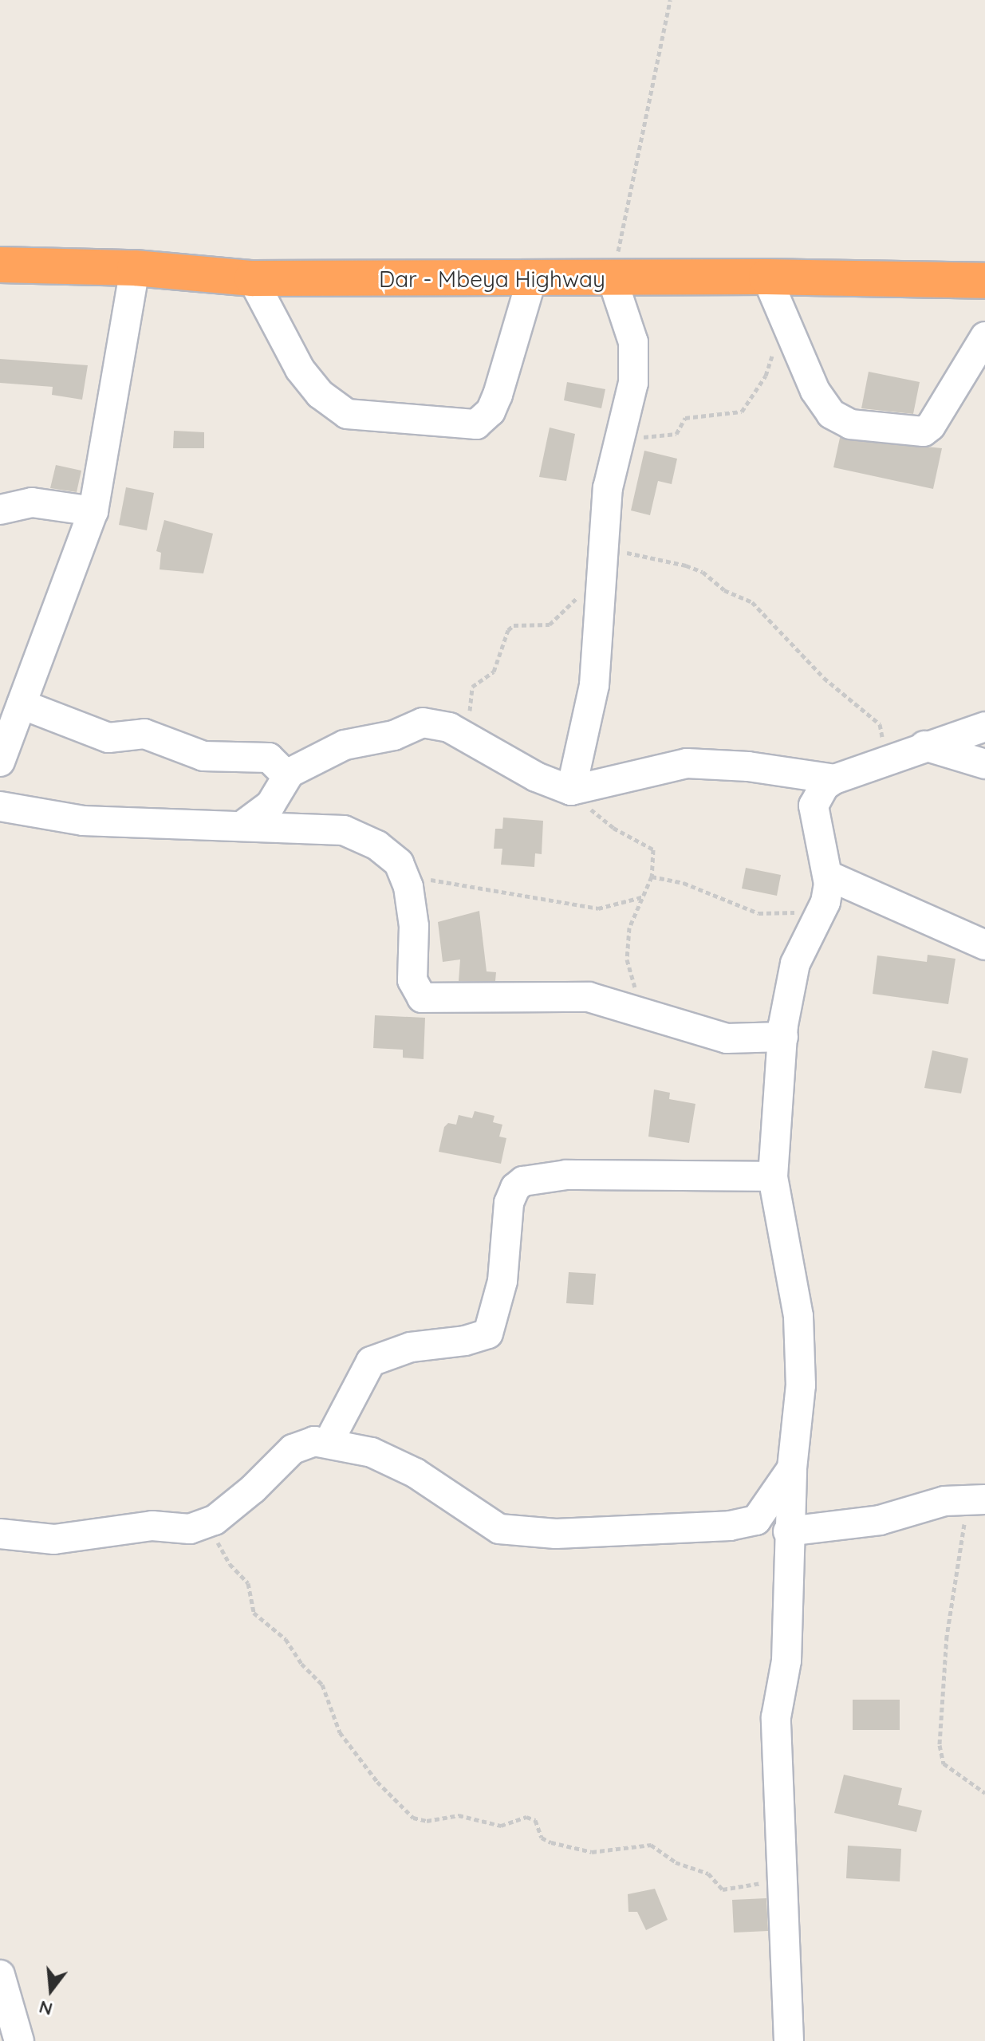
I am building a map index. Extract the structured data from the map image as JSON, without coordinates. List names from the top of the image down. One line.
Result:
{"streets":{"highway":["Dar - Mbeya Highway"]},"north":"bottom"}
